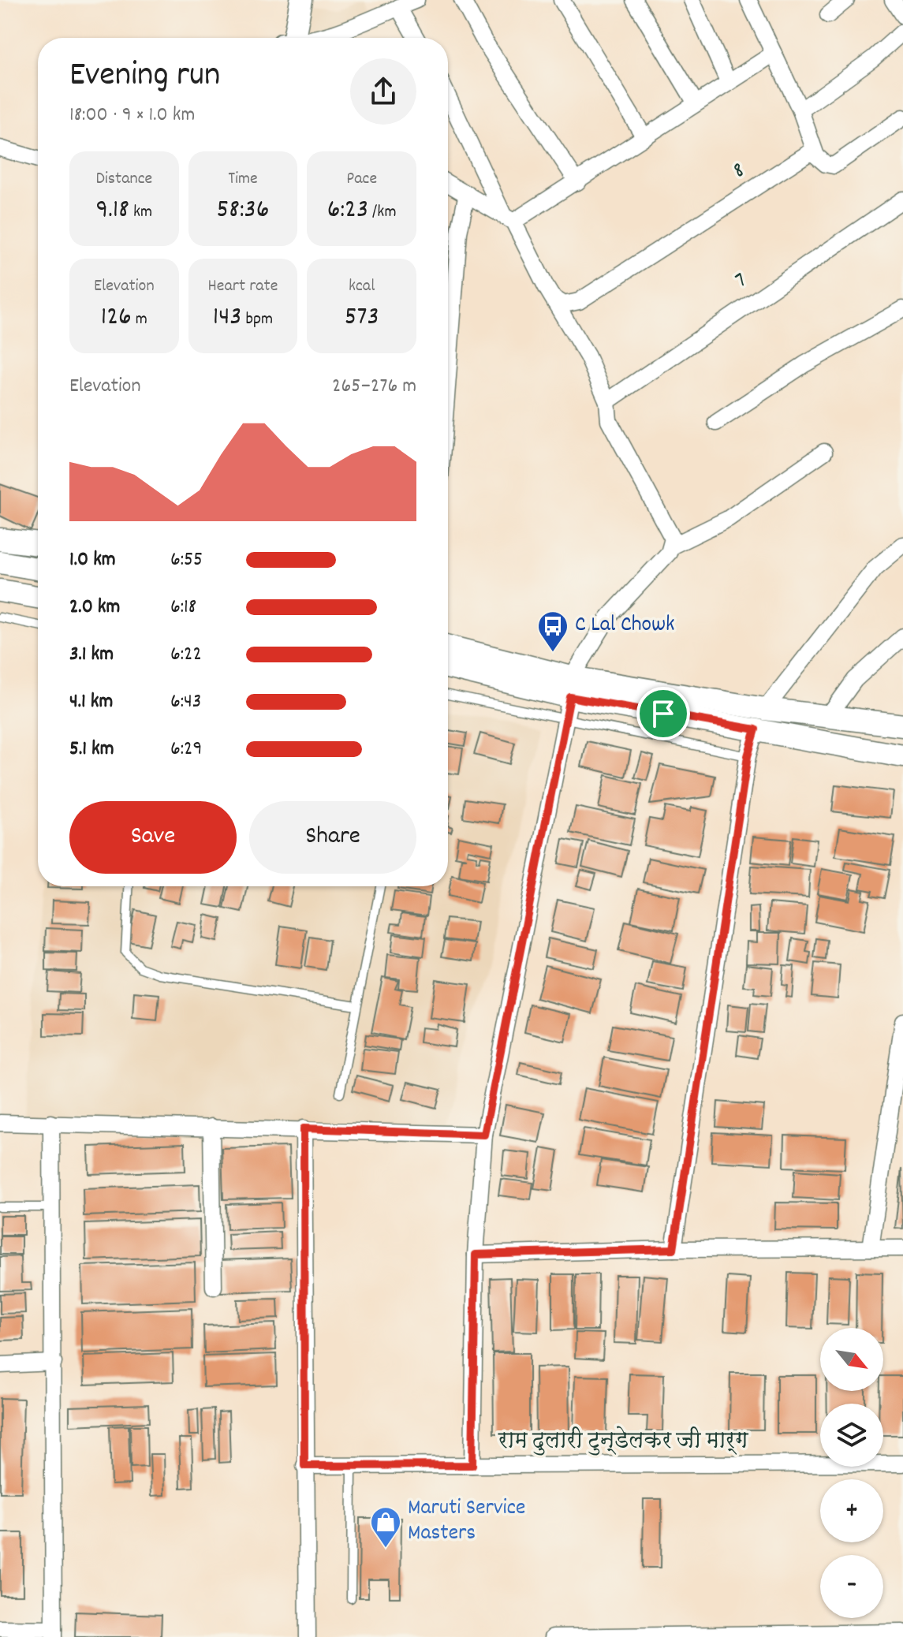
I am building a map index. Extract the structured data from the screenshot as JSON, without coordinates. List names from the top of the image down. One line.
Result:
{"streets":{"street":["8","7","राम दुलारी टुन्डेलकर जी मार्ग"]},"places":{"bus stop":["C Lal Chowk"],"shop":["Maruti Service Masters"]},"north":"bottom right","page":{"heading":["Evening run","18:00 · 9 × 1.0 km"],"stats":[["Distance","9.18 km"],["Time","58:36"],["Pace","6:23 /km"],["Elevation","126 m"],["Heart rate","143 bpm"],["kcal","573"]],"chart":["Elevation","265–276 m"],"list":[{"name":"1.0 km","note":"6:55"},{"name":"2.0 km","note":"6:18"},{"name":"3.1 km","note":"6:22"},{"name":"4.1 km","note":"6:43"},{"name":"5.1 km","note":"6:29"}],"buttons":["Save","Share"],"map_buttons":["+","−"]}}
